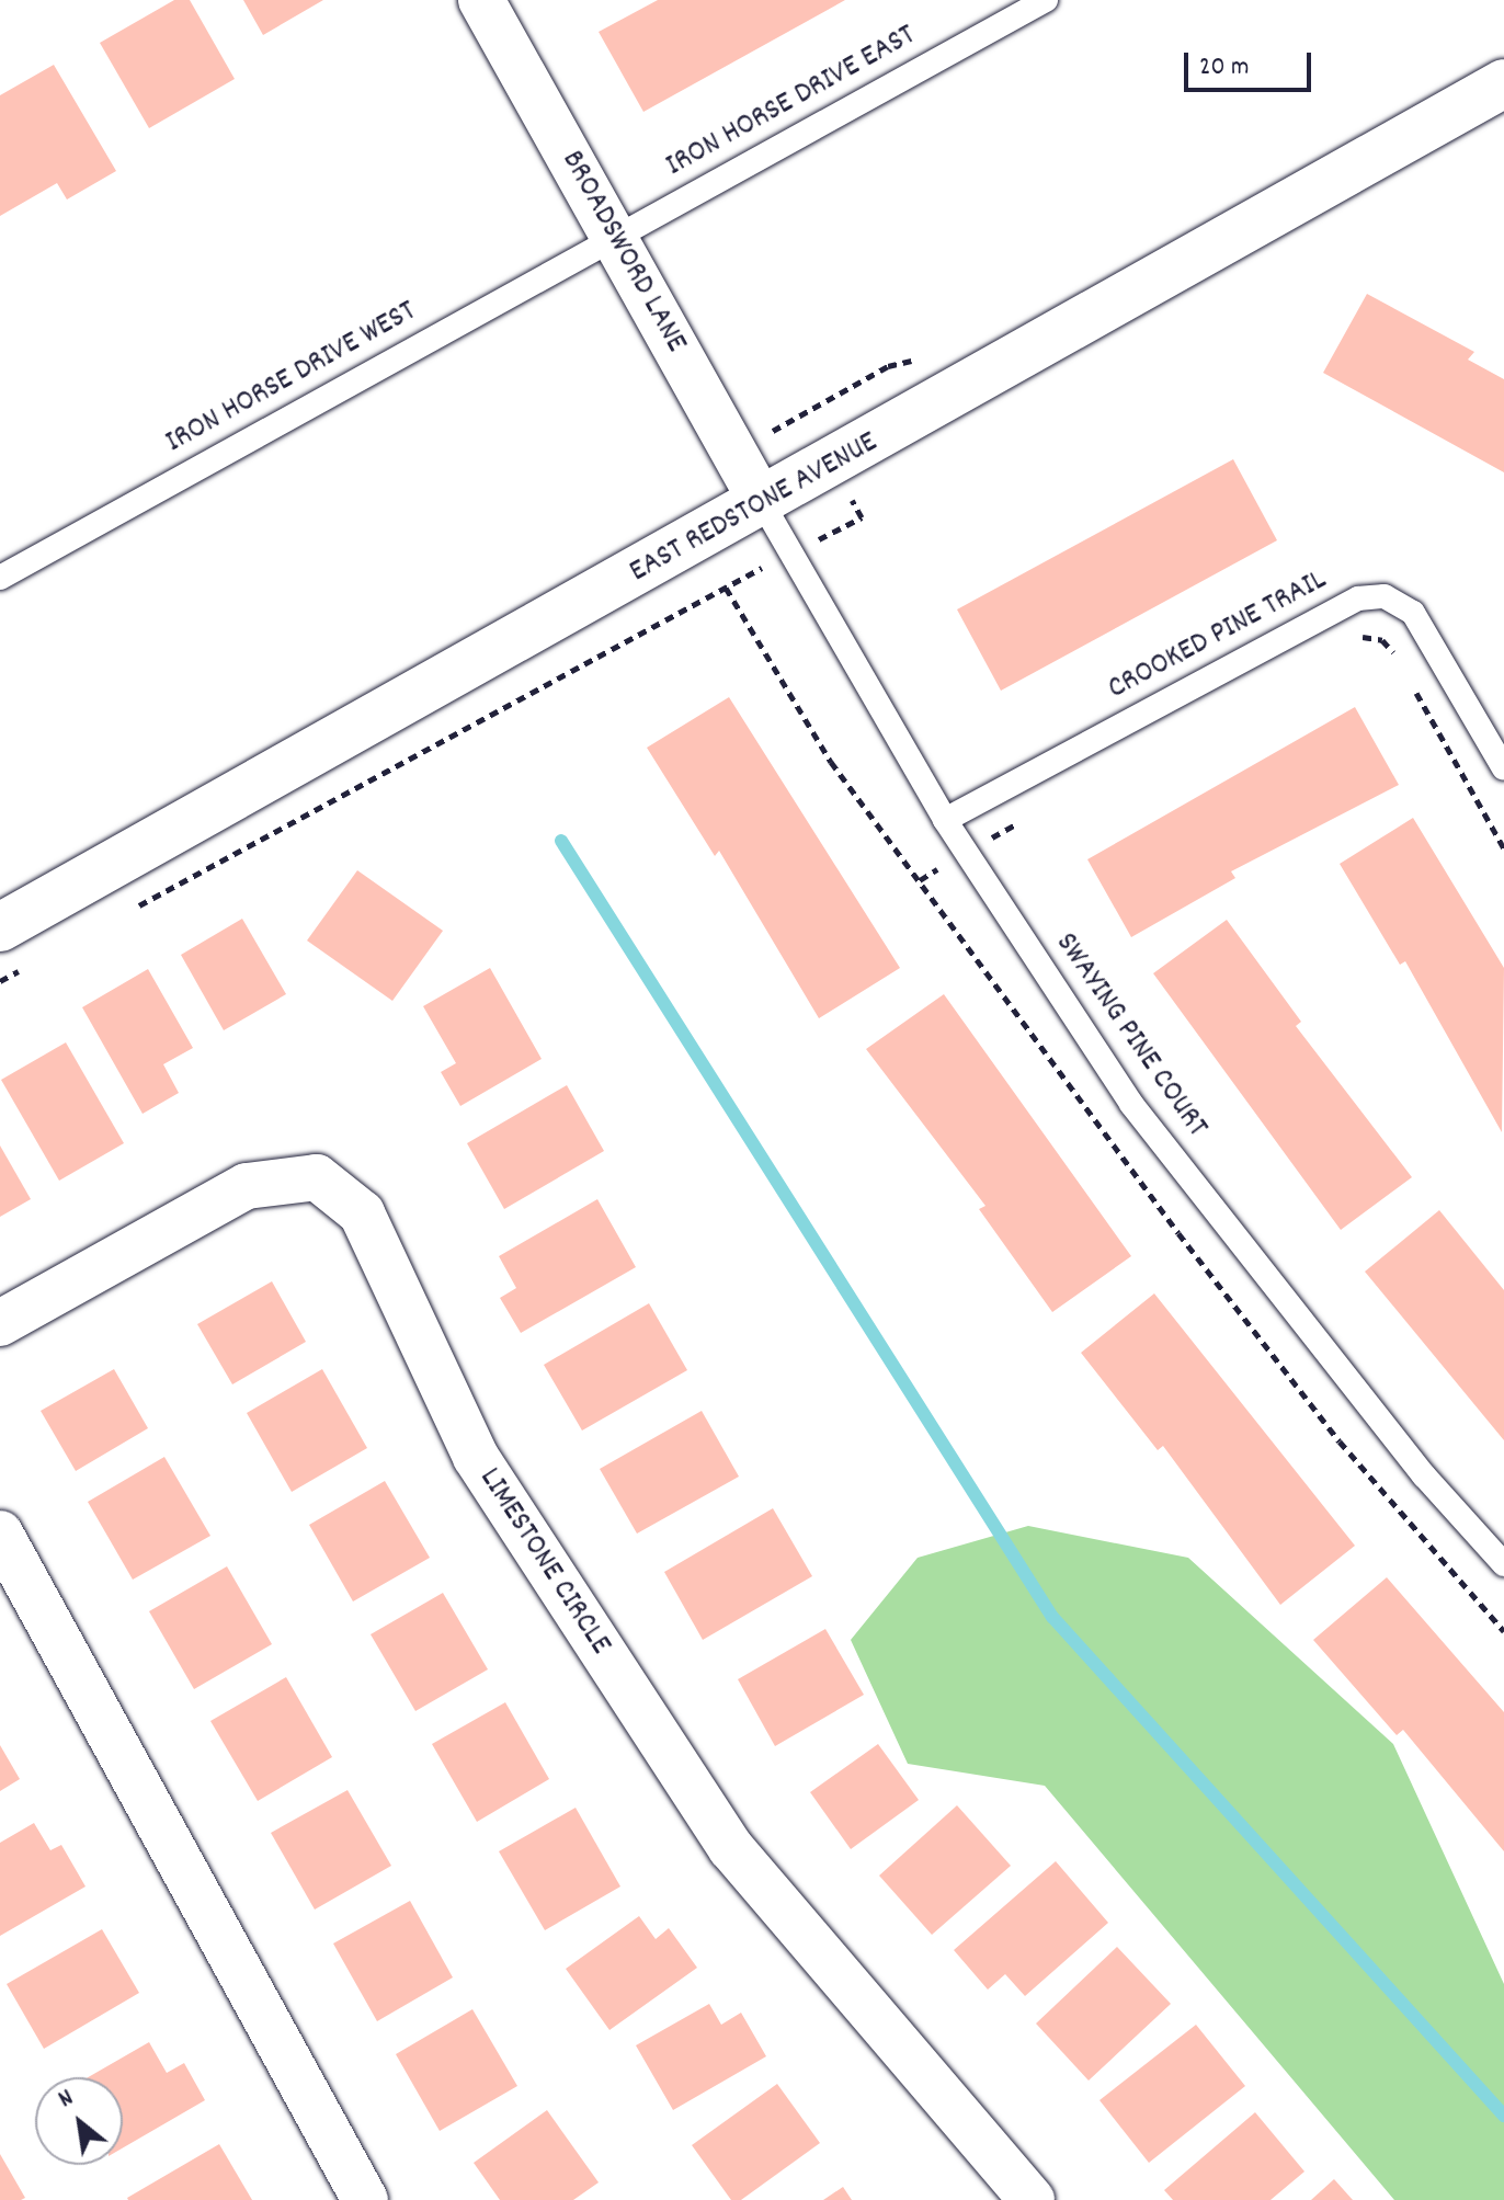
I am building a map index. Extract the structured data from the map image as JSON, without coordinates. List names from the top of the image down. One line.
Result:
{"streets":{"street":["BROADSWORD LANE","EAST REDSTONE AVENUE","LIMESTONE CIRCLE"],"lane":["IRON HORSE DRIVE EAST","IRON HORSE DRIVE WEST","CROOKED PINE TRAIL","SWAYING PINE COURT"]},"crossings":[["IRON HORSE DRIVE EAST","BROADSWORD LANE"],["IRON HORSE DRIVE EAST","IRON HORSE DRIVE WEST"],["BROADSWORD LANE","IRON HORSE DRIVE WEST"],["BROADSWORD LANE","EAST REDSTONE AVENUE"],["BROADSWORD LANE","SWAYING PINE COURT"],["EAST REDSTONE AVENUE","SWAYING PINE COURT"],["CROOKED PINE TRAIL","SWAYING PINE COURT"]],"scale_bar":"20 m","north":"top left"}
